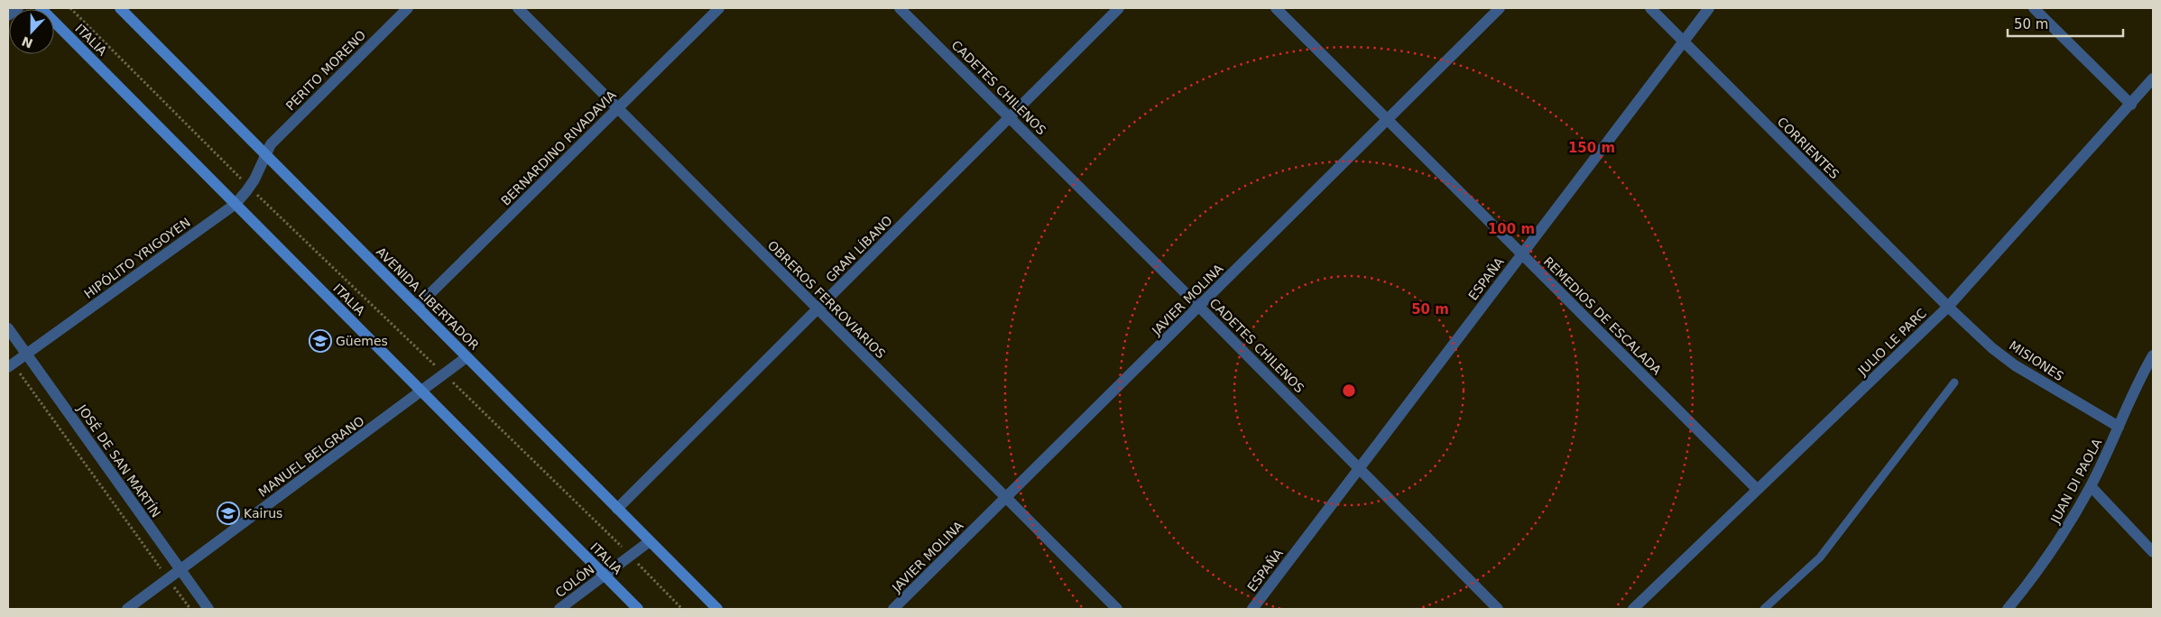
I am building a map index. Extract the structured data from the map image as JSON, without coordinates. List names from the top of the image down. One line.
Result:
{"streets":{"main road":["ITALIA","AVENIDA LIBERTADOR"],"street":["PERITO MORENO","CADETES CHILENOS","BERNARDINO RIVADAVIA","CORRIENTES","GRAN LÍBANO","HIPÓLITO YRIGOYEN","ESPAÑA","OBREROS FERROVIARIOS","JAVIER MOLINA","REMEDIOS DE ESCALADA","JULIO LE PARC","MISIONES","MANUEL BELGRANO","JOSÉ DE SAN MARTÍN","JUAN DI PAOLA","COLÓN"]},"crossings":[["ITALIA","HIPÓLITO YRIGOYEN"],["ITALIA","MANUEL BELGRANO"],["ITALIA","COLÓN"],["PERITO MORENO","HIPÓLITO YRIGOYEN"],["PERITO MORENO","AVENIDA LIBERTADOR"],["CADETES CHILENOS","GRAN LÍBANO"],["CADETES CHILENOS","ESPAÑA"],["CADETES CHILENOS","JAVIER MOLINA"],["BERNARDINO RIVADAVIA","AVENIDA LIBERTADOR"],["BERNARDINO RIVADAVIA","OBREROS FERROVIARIOS"],["CORRIENTES","ESPAÑA"],["CORRIENTES","JULIO LE PARC"],["CORRIENTES","MISIONES"],["GRAN LÍBANO","AVENIDA LIBERTADOR"],["GRAN LÍBANO","OBREROS FERROVIARIOS"],["HIPÓLITO YRIGOYEN","AVENIDA LIBERTADOR"],["HIPÓLITO YRIGOYEN","JOSÉ DE SAN MARTÍN"],["ESPAÑA","REMEDIOS DE ESCALADA"],["AVENIDA LIBERTADOR","MANUEL BELGRANO"],["AVENIDA LIBERTADOR","COLÓN"],["OBREROS FERROVIARIOS","JAVIER MOLINA"],["JAVIER MOLINA","REMEDIOS DE ESCALADA"],["REMEDIOS DE ESCALADA","JULIO LE PARC"],["JULIO LE PARC","MISIONES"],["MISIONES","JUAN DI PAOLA"],["MANUEL BELGRANO","JOSÉ DE SAN MARTÍN"]],"places":{"school or university":["Güemes","Kairus"]},"scale_bar":"50 m","north":"bottom","rings":["150 m","100 m","50 m"]}
